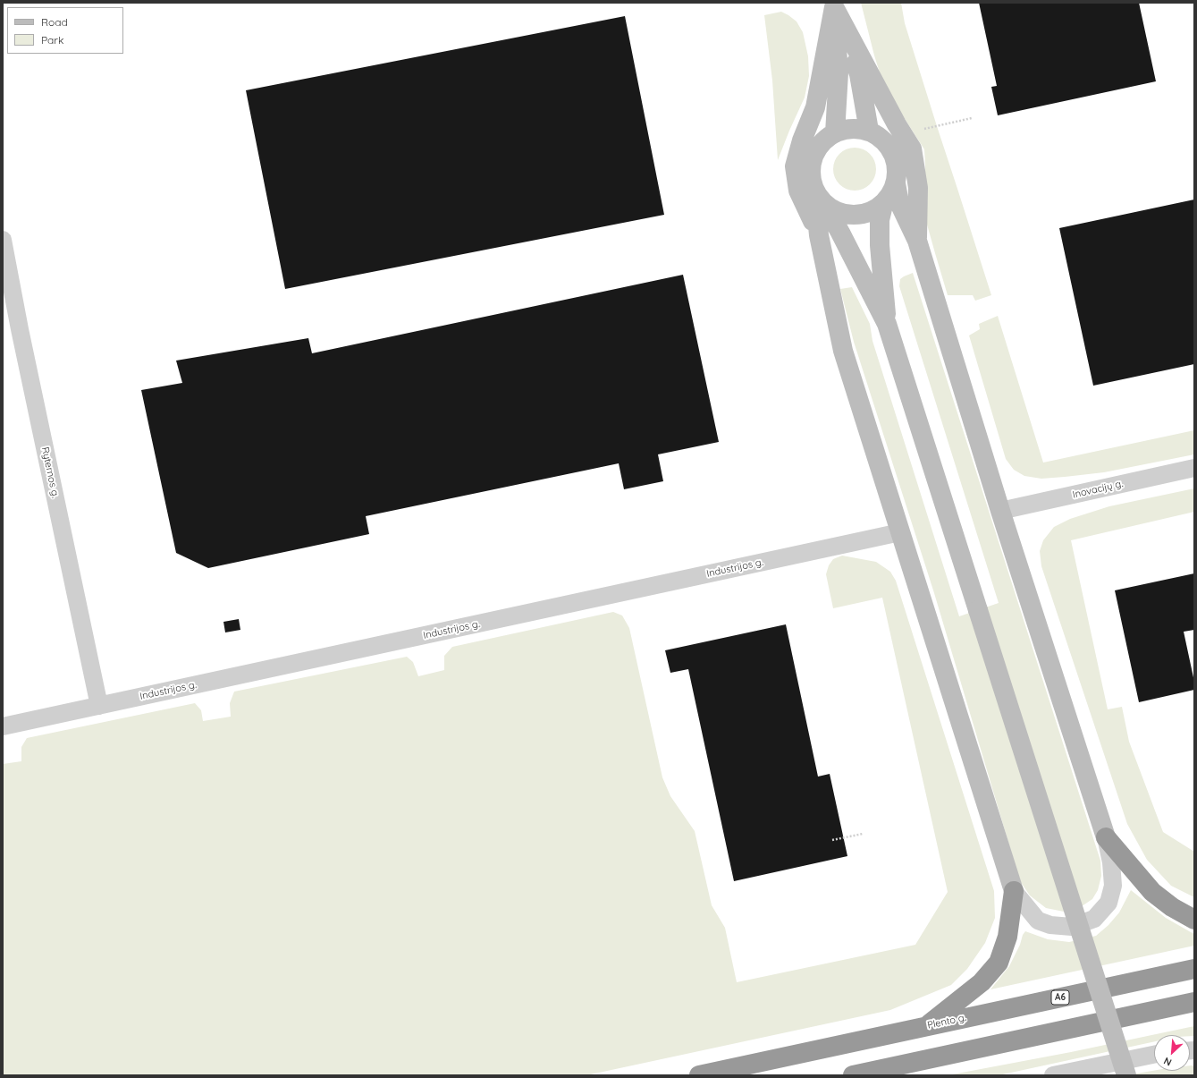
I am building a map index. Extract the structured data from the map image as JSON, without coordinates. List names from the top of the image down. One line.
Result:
{"streets":{"highway":["A6","Plento g."],"street":["Ryternos g.","Inovacijų g.","Industrijos g."]},"crossings":[["Ryternos g.","Industrijos g."]],"legend":["Road","Park"],"north":"bottom left"}
